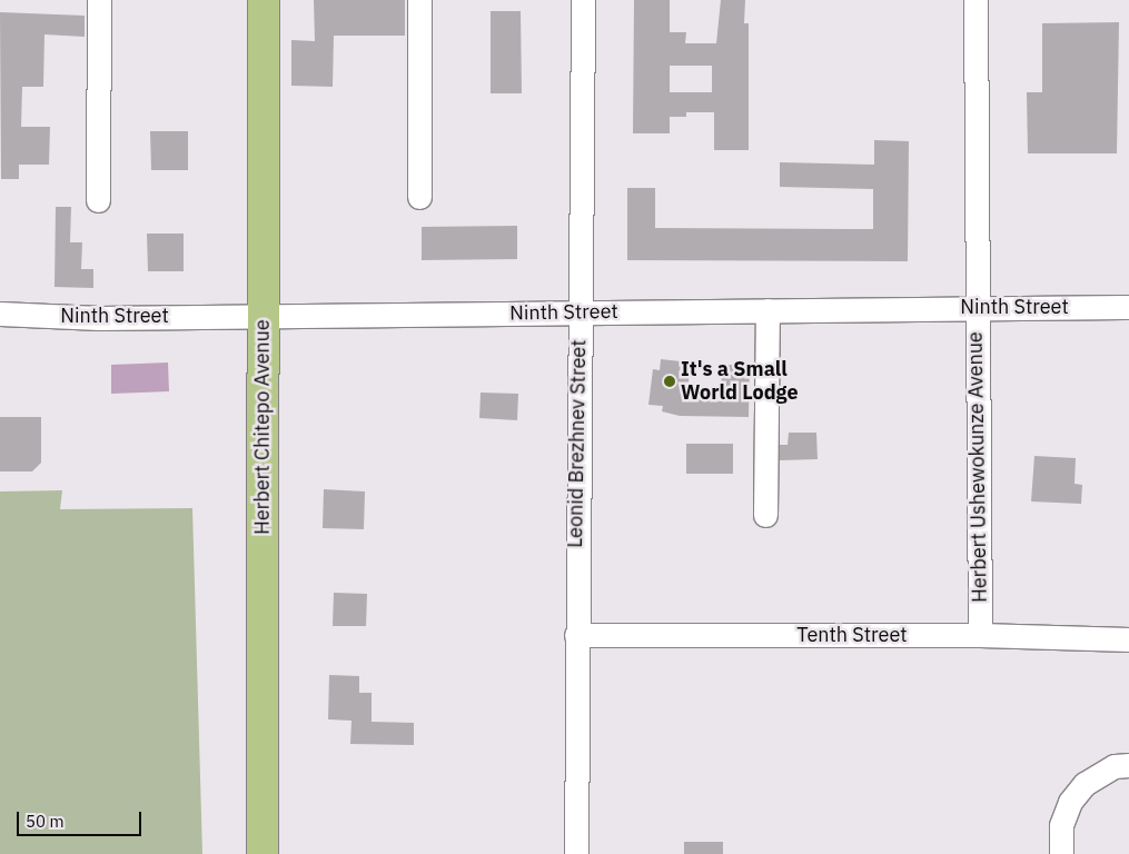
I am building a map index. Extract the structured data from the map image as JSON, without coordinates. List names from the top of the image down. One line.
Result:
{"streets":{"main road":["Herbert Chitepo Avenue"],"street":["Ninth Street","Leonid Brezhnev Street","Herbert Ushewokunze Avenue","Tenth Street"]},"crossings":[["Ninth Street","Herbert Chitepo Avenue"],["Ninth Street","Leonid Brezhnev Street"],["Ninth Street","Herbert Ushewokunze Avenue"],["Leonid Brezhnev Street","Tenth Street"],["Herbert Ushewokunze Avenue","Tenth Street"]],"places":["It's a Small World Lodge"],"scale_bar":"50 m"}
